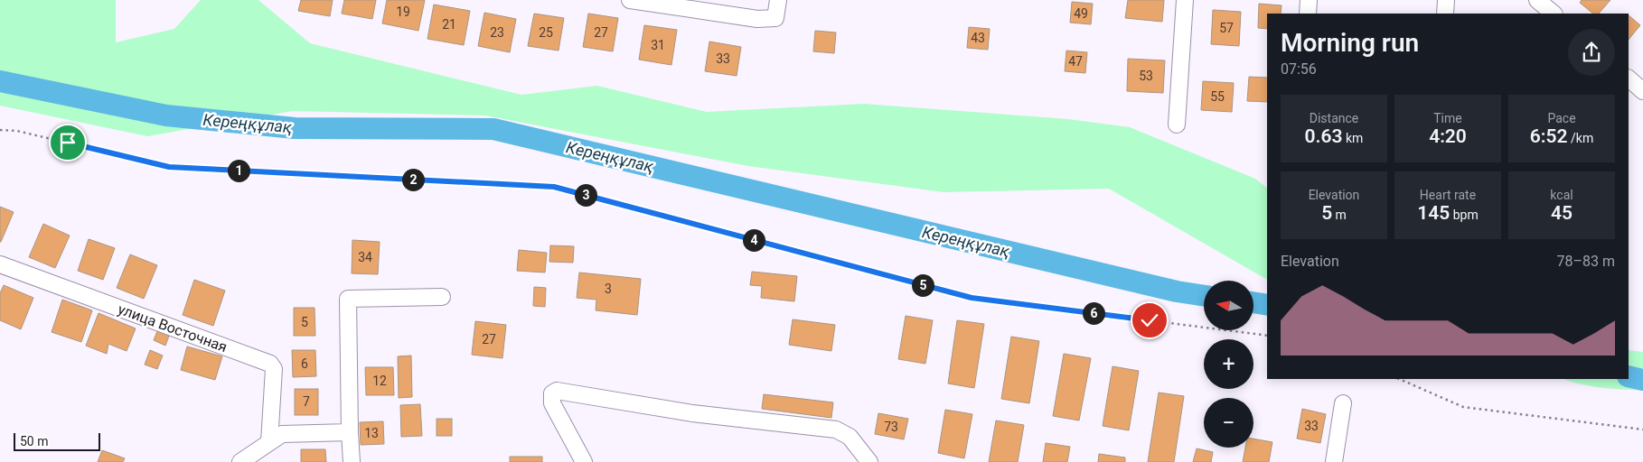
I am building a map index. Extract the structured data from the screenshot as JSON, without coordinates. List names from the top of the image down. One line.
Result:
{"streets":{"street":["улица Восточная"]},"water":["Кереңқұлақ"],"house_numbers":["19","49","21","57","23","25","27","43","31","33","47","53","55","34","3","5","27","6","12","7","33","73","13"],"scale_bar":"50 m","north":"left","page":{"heading":["Morning run","07:56"],"stats":[["Distance","0.63 km"],["Time","4:20"],["Pace","6:52 /km"],["Elevation","5 m"],["Heart rate","145 bpm"],["kcal","45"]],"pins":["1","2","3","4","5","6"],"chart":["Elevation","78–83 m"],"map_buttons":["+","−"],"scale":"50 m"}}
